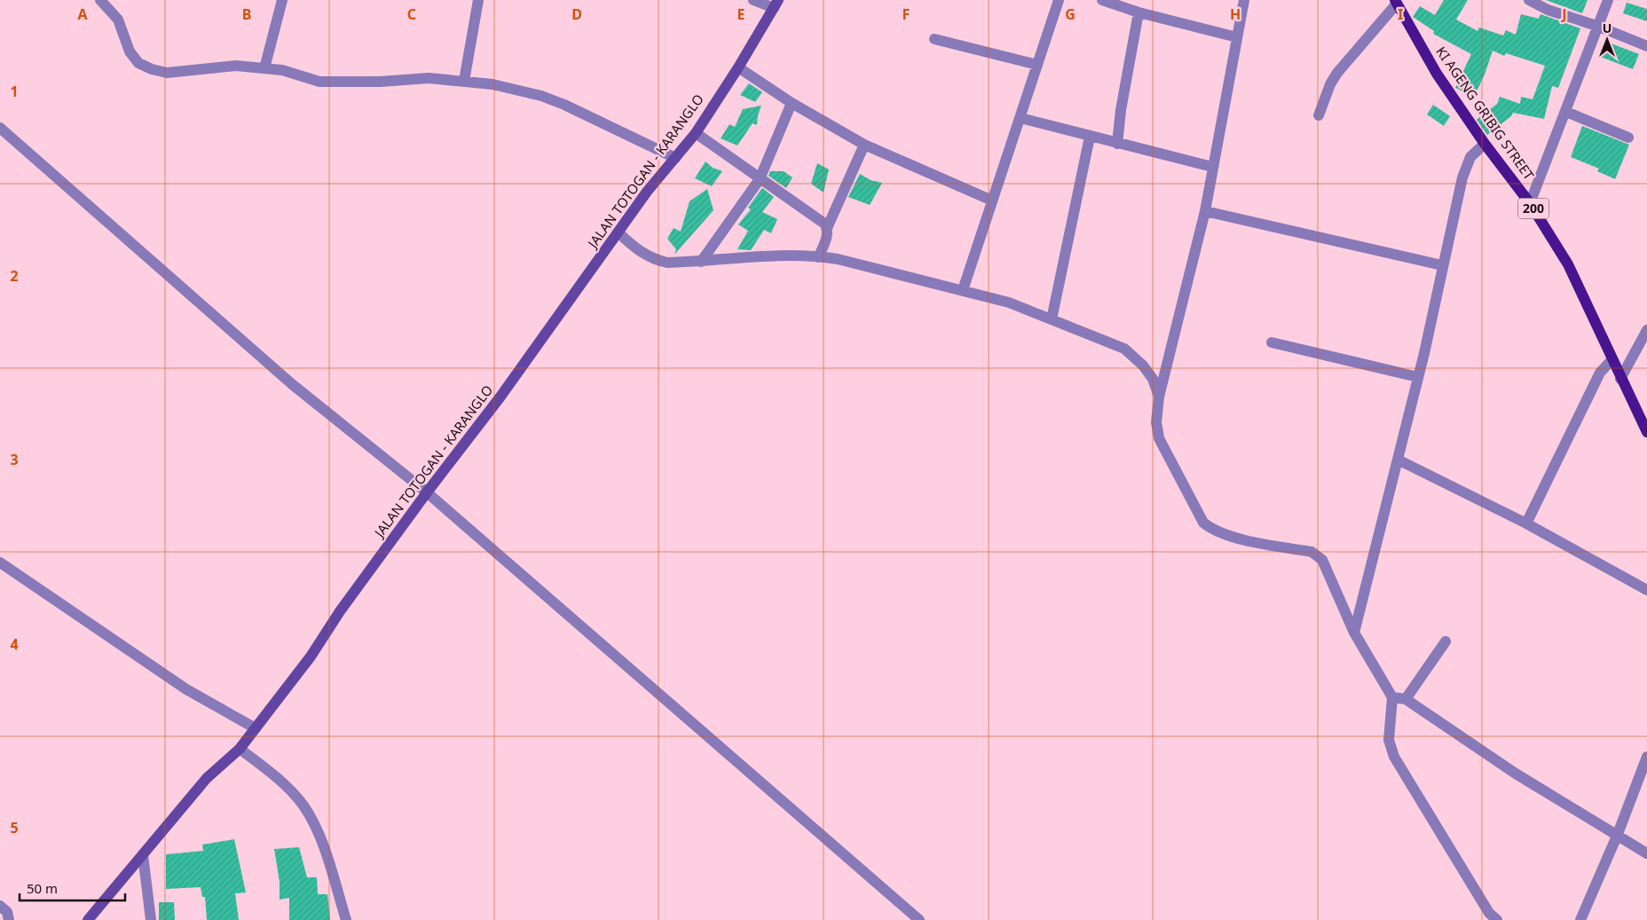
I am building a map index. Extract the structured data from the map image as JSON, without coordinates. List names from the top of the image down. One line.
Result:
{"streets":{"main road":["KI AGENG GRIBIG STREET","JALAN TOTOGAN - KARANGLO","200"]},"scale_bar":"50 m","north":"top","grid":{"columns":["A","B","C","D","E","F","G","H","I","J"],"rows":["1","2","3","4","5"]}}
